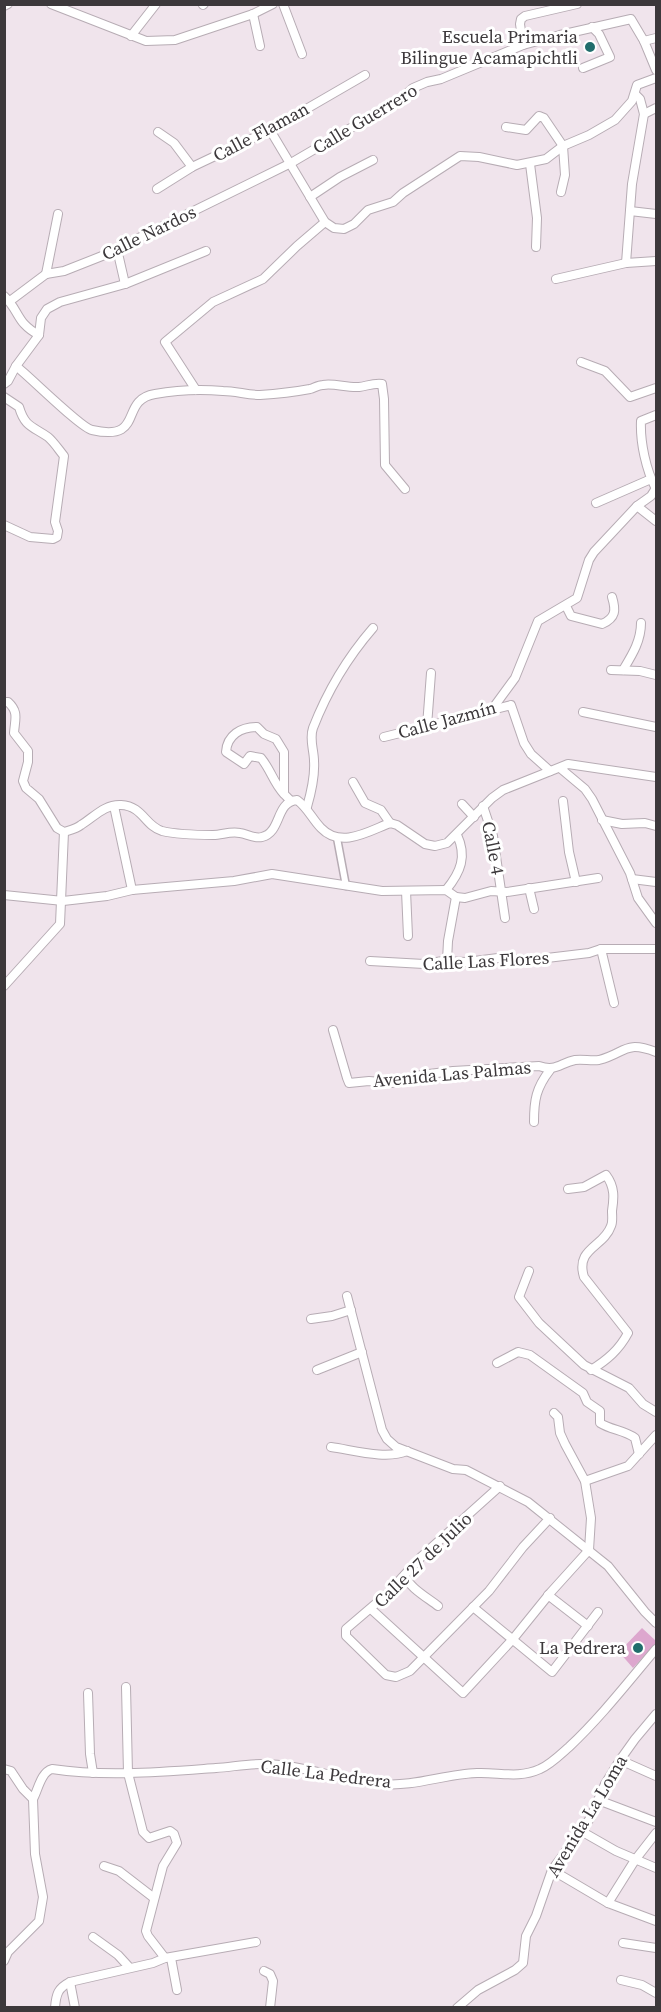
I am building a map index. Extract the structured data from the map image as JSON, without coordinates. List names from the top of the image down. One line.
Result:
{"streets":{"street":["Calle Guerrero","Calle Flaman","Calle Nardos","Calle Jazmín","Calle 4","Calle Las Flores","Avenida Las Palmas","Calle 27 de Julio","Calle La Pedrera","Avenida La Loma"]},"crossings":[["Calle Guerrero","Calle Nardos"]],"places":["Escuela Primaria Bilingue Acamapichtli","La Pedrera"]}
